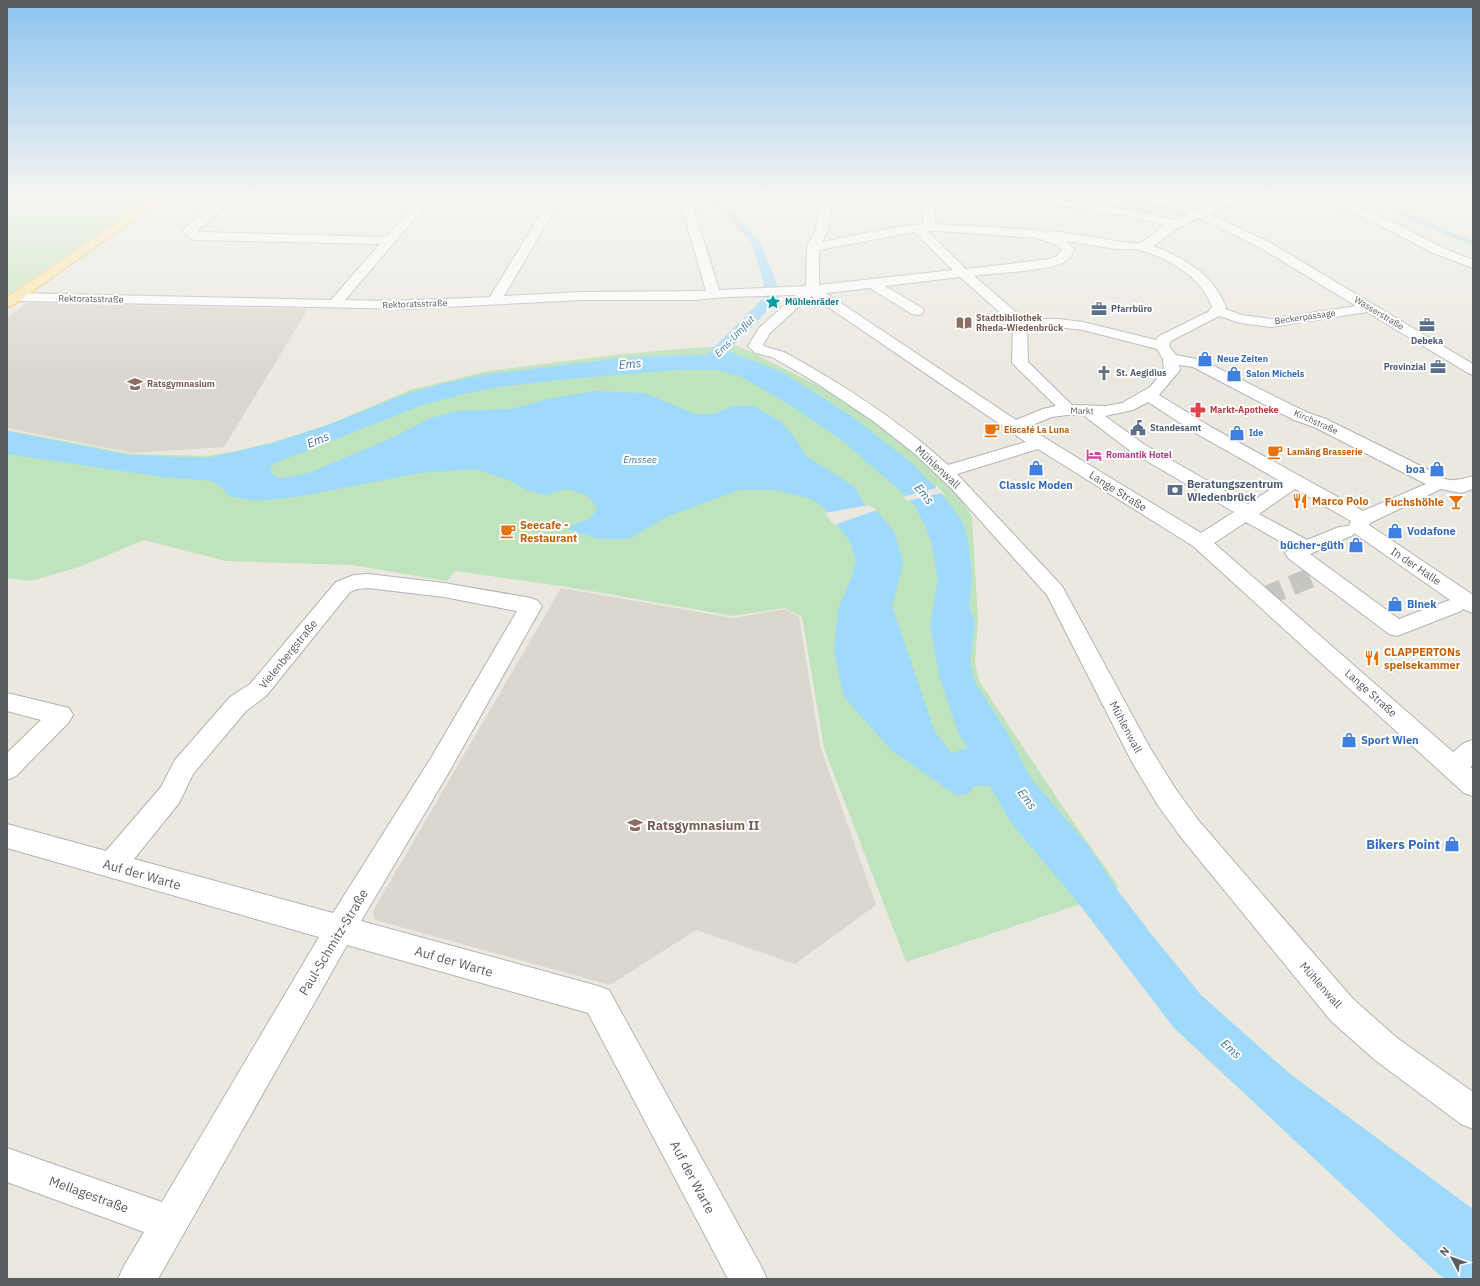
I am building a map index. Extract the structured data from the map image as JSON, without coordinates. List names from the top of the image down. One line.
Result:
{"streets":{"street":["Rektoratsstraße","Wasserstraße","Beckerpassage","Markt","Kirchstraße","Mühlenwall","Lange Straße","In der Halle","Vielenbergstraße","Auf der Warte","Paul-Schmitz-Straße","Mellagestraße"]},"crossings":[["Rektoratsstraße","Mühlenwall"],["Rektoratsstraße","Lange Straße"],["Wasserstraße","Beckerpassage"],["Markt","Kirchstraße"],["Markt","Lange Straße"],["Markt","In der Halle"],["Mühlenwall","Lange Straße"],["Vielenbergstraße","Auf der Warte"],["Vielenbergstraße","Paul-Schmitz-Straße"],["Auf der Warte","Paul-Schmitz-Straße"],["Paul-Schmitz-Straße","Mellagestraße"]],"water":["Ems-Umflut","Ems","Emssee"],"places":{"place":["Mühlenräder"],"office":["Pfarrbüro","Debeka","Provinzial"],"library":["Stadtbibliothek Rheda-Wiedenbrück"],"shop":["Neue Zeiten","Salon Michels","Ide","Classic Moden","boa","Vodafone","bücher-güth","Binek","Sport Wien","Bikers Point"],"church":["St. Aegidius"],"school or university":["Ratsgymnasium","Ratsgymnasium II"],"pharmacy":["Markt-Apotheke"],"public building":["Standesamt"],"cafe":["Eiscafé La Luna","Lamäng Brasserie","Seecafe - Restaurant"],"hotel":["Romantik Hotel"],"bank":["Beratungszentrum Wiedenbrück"],"restaurant":["Marco Polo","CLAPPERTONs speisekammer"],"bar":["Fuchshöhle"]},"north":"top left"}
